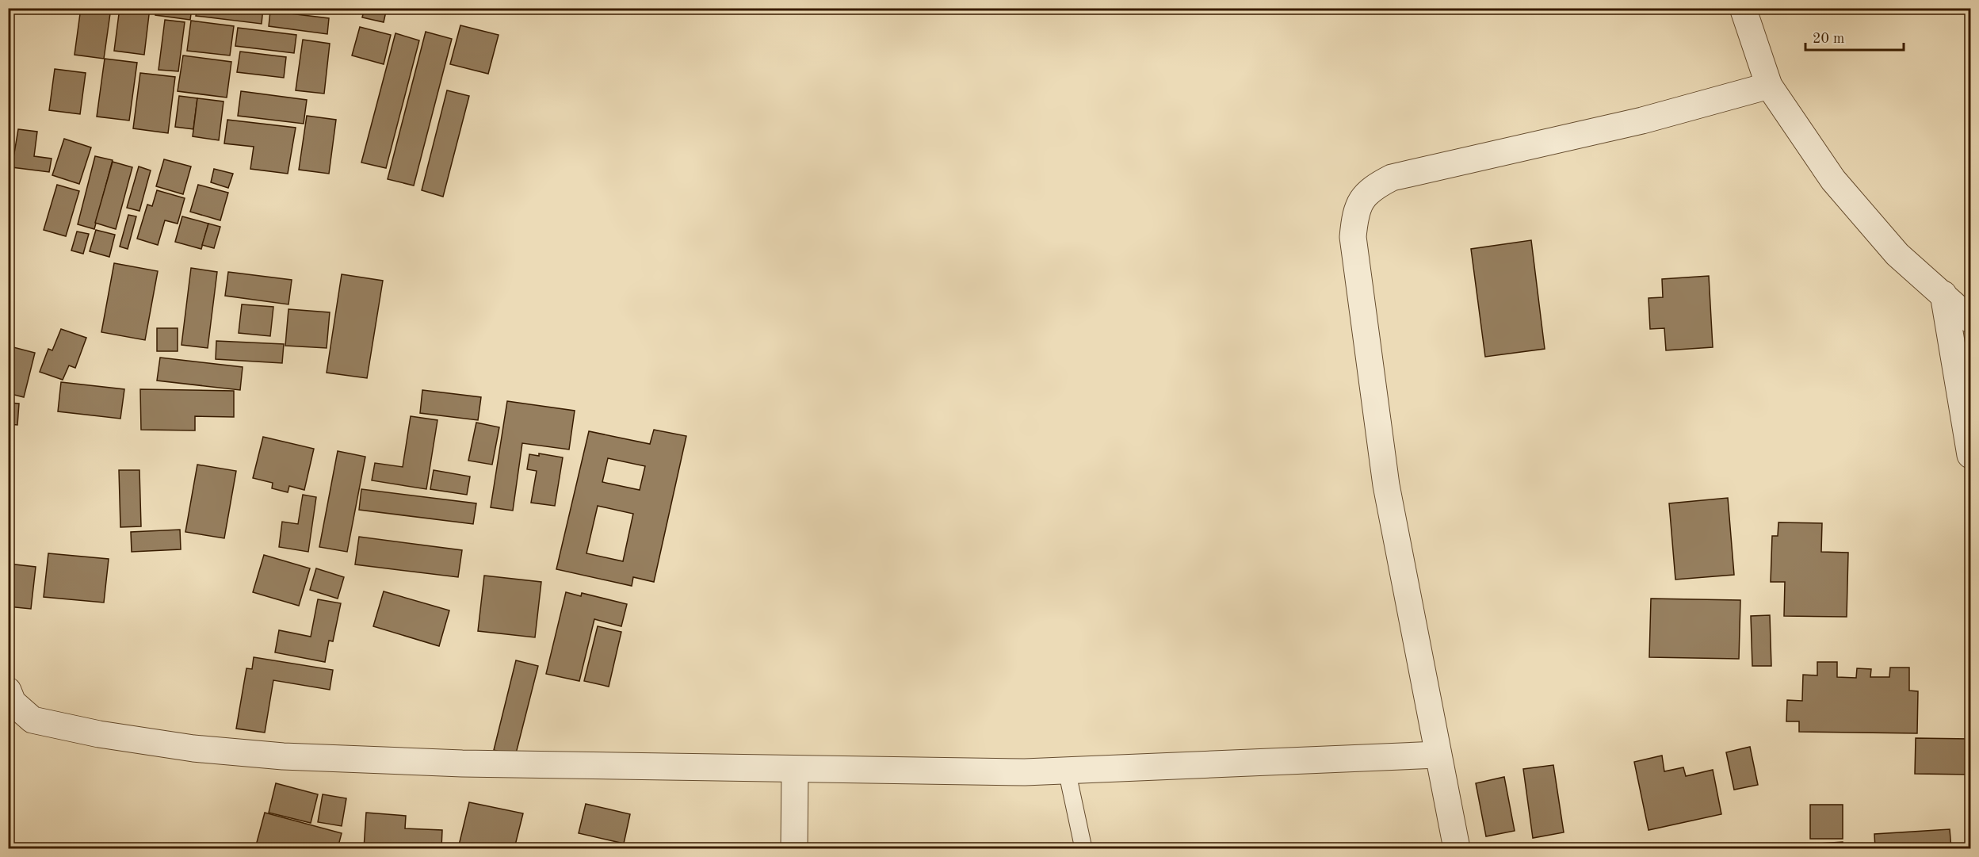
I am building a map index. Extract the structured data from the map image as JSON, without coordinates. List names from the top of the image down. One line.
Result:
{"scale_bar":"20 m"}
